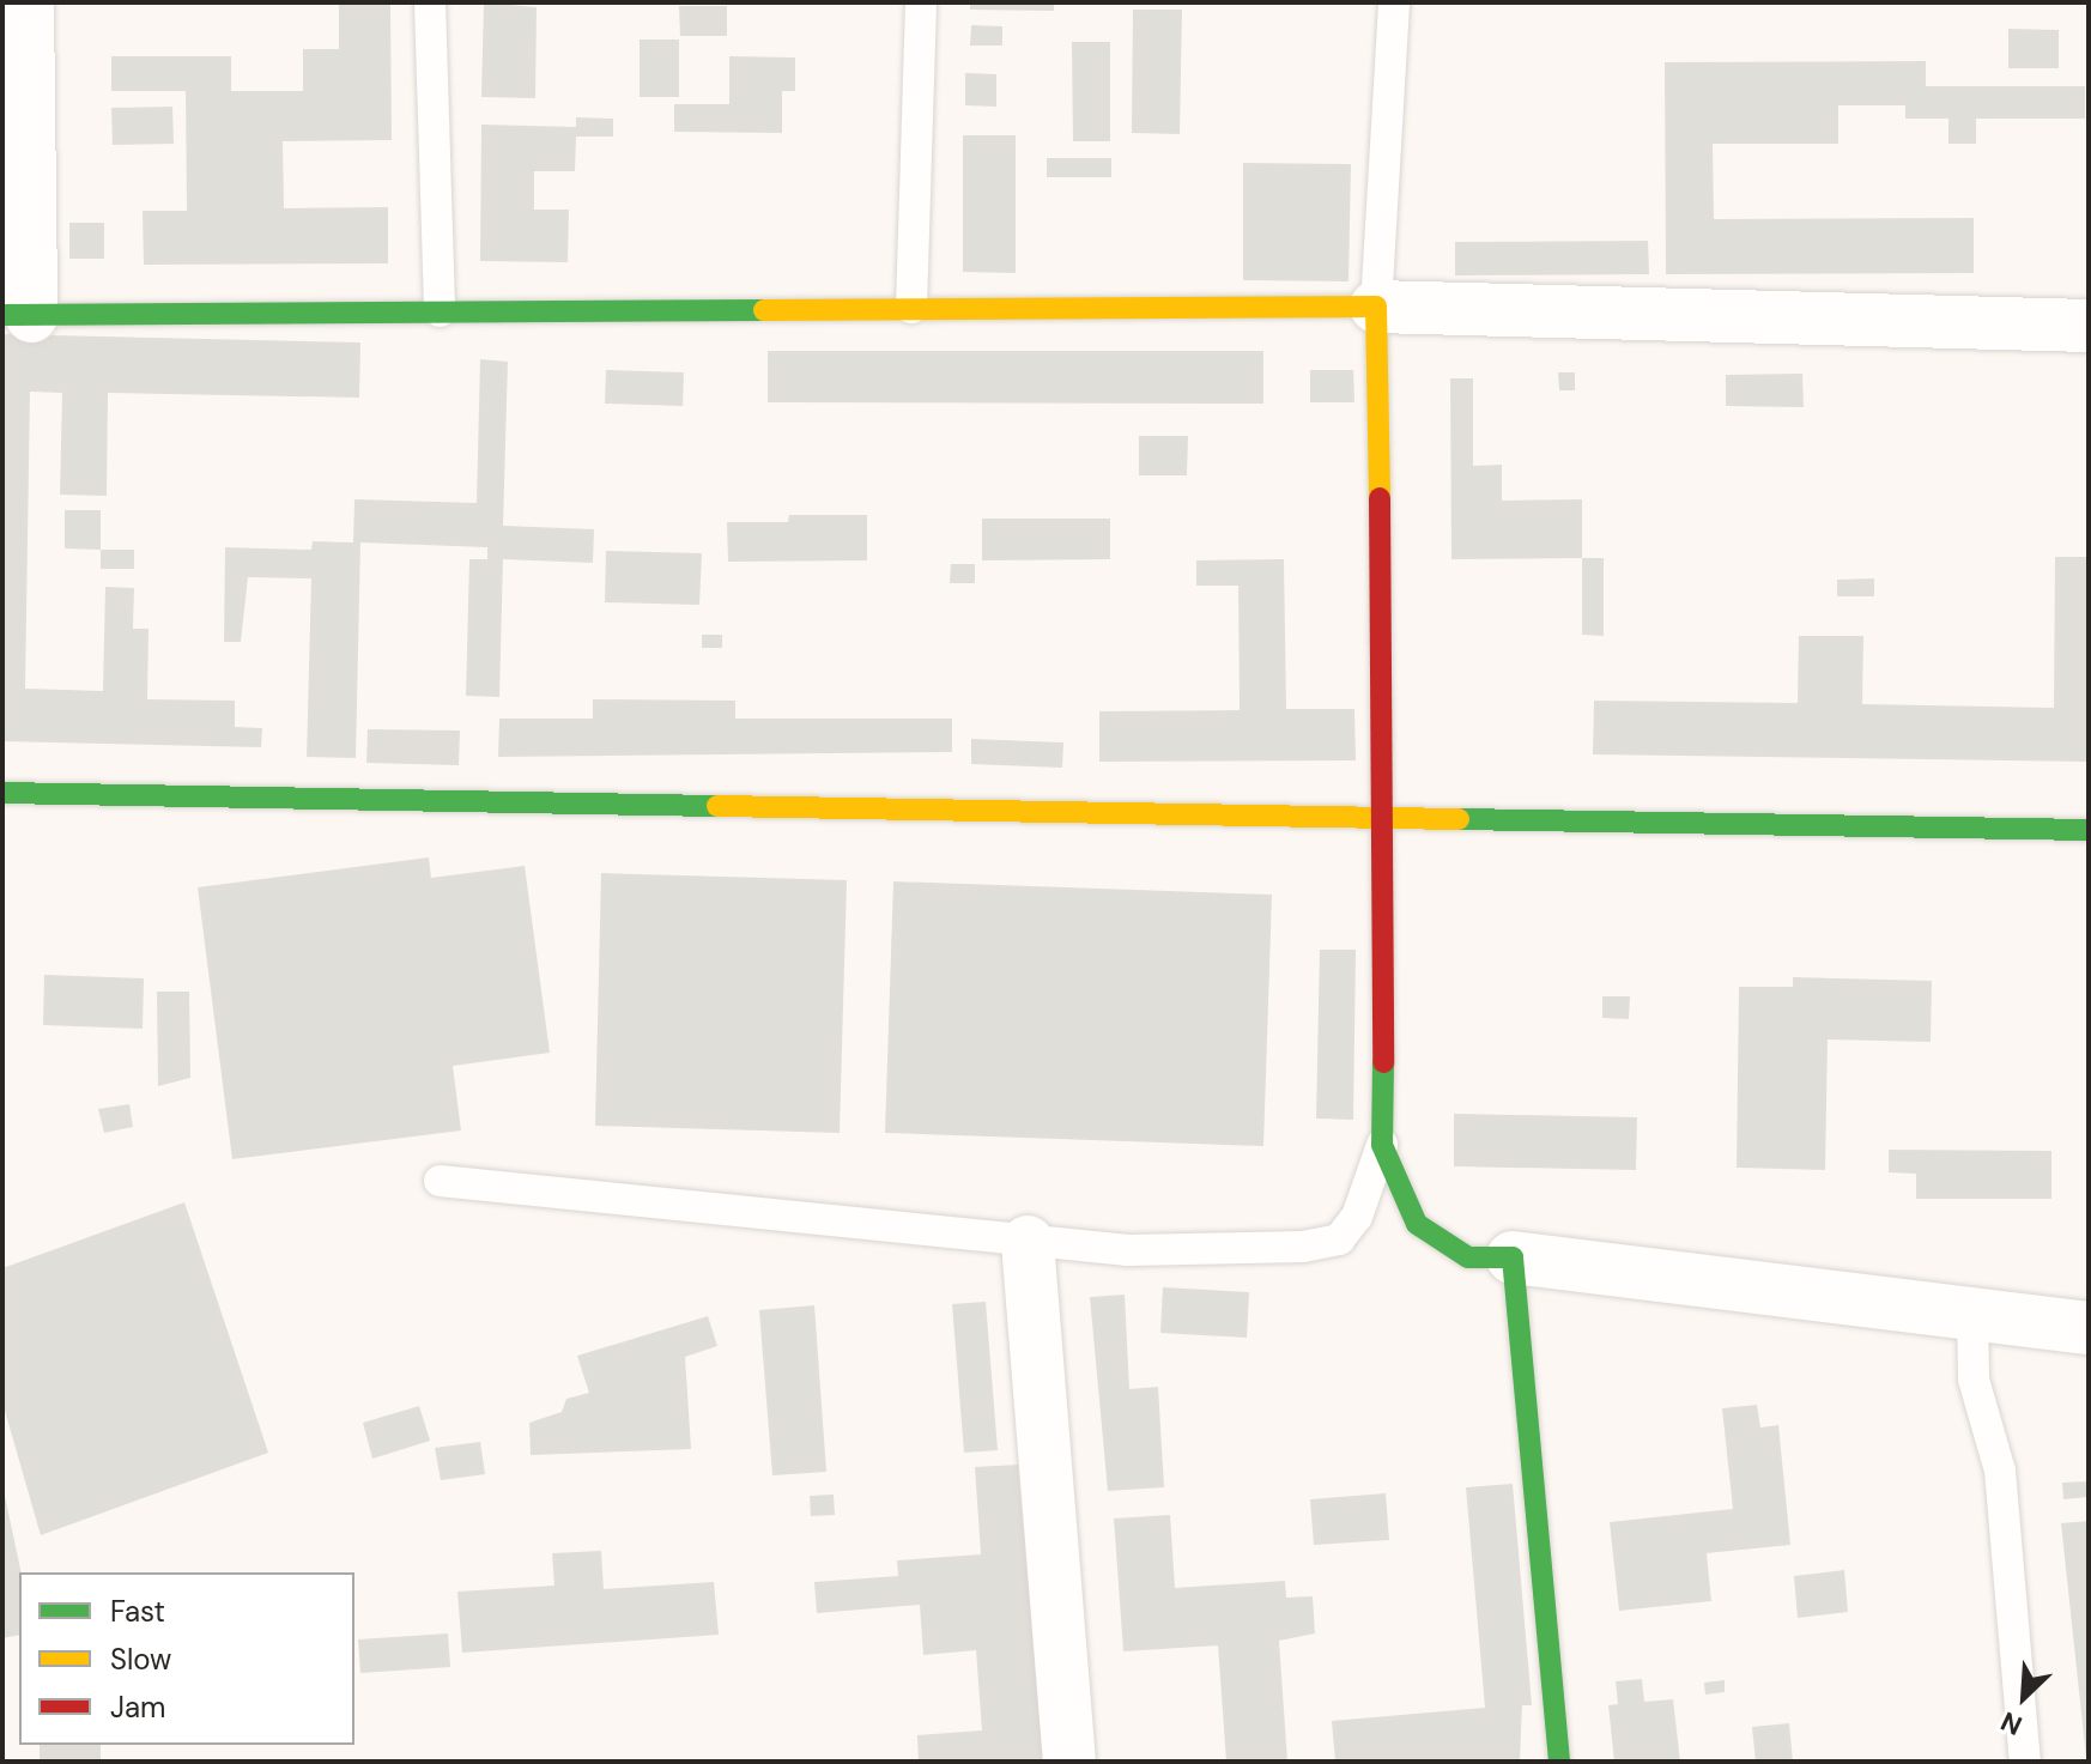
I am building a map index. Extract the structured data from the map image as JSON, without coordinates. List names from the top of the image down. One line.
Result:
{"legend":["Fast","Slow","Jam"],"north":"bottom left"}
